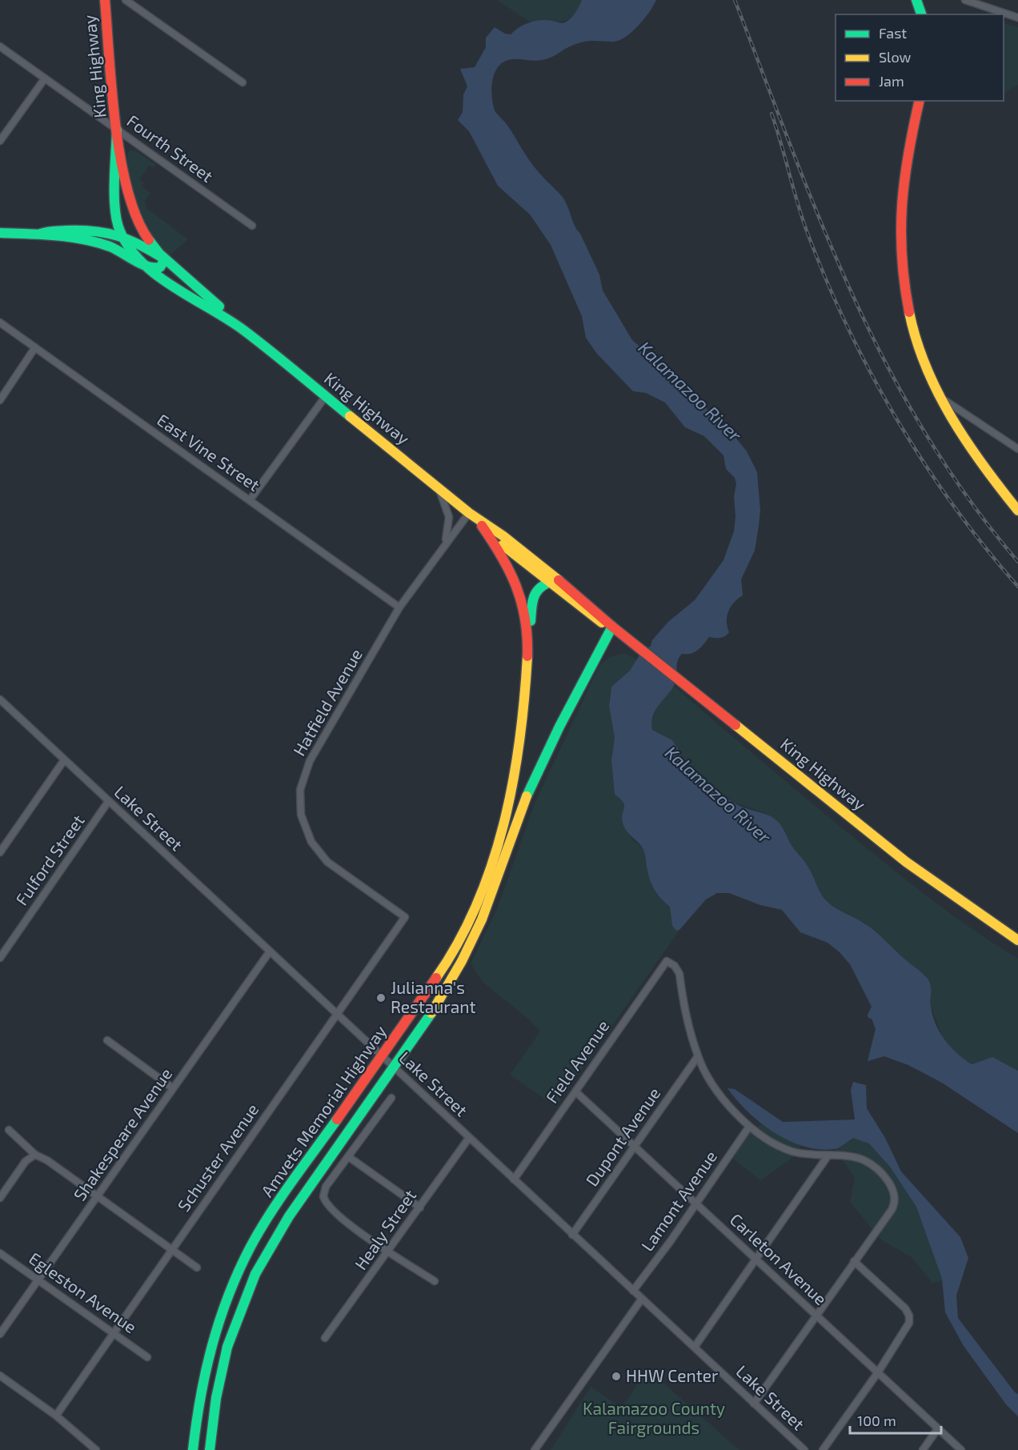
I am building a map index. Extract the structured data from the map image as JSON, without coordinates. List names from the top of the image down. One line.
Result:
{"streets":{"main road":["King Highway","Amvets Memorial Highway"],"street":["Fourth Street","East Vine Street","Hatfield Avenue","Lake Street","Fulford Street","Field Avenue","Shakespeare Avenue","Dupont Avenue","Schuster Avenue","Lamont Avenue","Healy Street","Carleton Avenue","Egleston Avenue"]},"crossings":[["King Highway","Fourth Street"],["King Highway","Hatfield Avenue"],["King Highway","Amvets Memorial Highway"],["East Vine Street","Hatfield Avenue"],["Hatfield Avenue","Schuster Avenue"],["Lake Street","Fulford Street"],["Lake Street","Field Avenue"],["Lake Street","Amvets Memorial Highway"],["Lake Street","Shakespeare Avenue"],["Lake Street","Dupont Avenue"],["Lake Street","Schuster Avenue"],["Lake Street","Lamont Avenue"],["Lake Street","Healy Street"],["Field Avenue","Dupont Avenue"],["Field Avenue","Carleton Avenue"],["Shakespeare Avenue","Egleston Avenue"],["Dupont Avenue","Carleton Avenue"],["Schuster Avenue","Egleston Avenue"],["Lamont Avenue","Carleton Avenue"]],"water":["Kalamazoo River"],"parks":["Kalamazoo County Fairgrounds"],"places":["Julianna's Restaurant","HHW Center"],"legend":["Fast","Slow","Jam"],"scale_bar":"100 m"}
